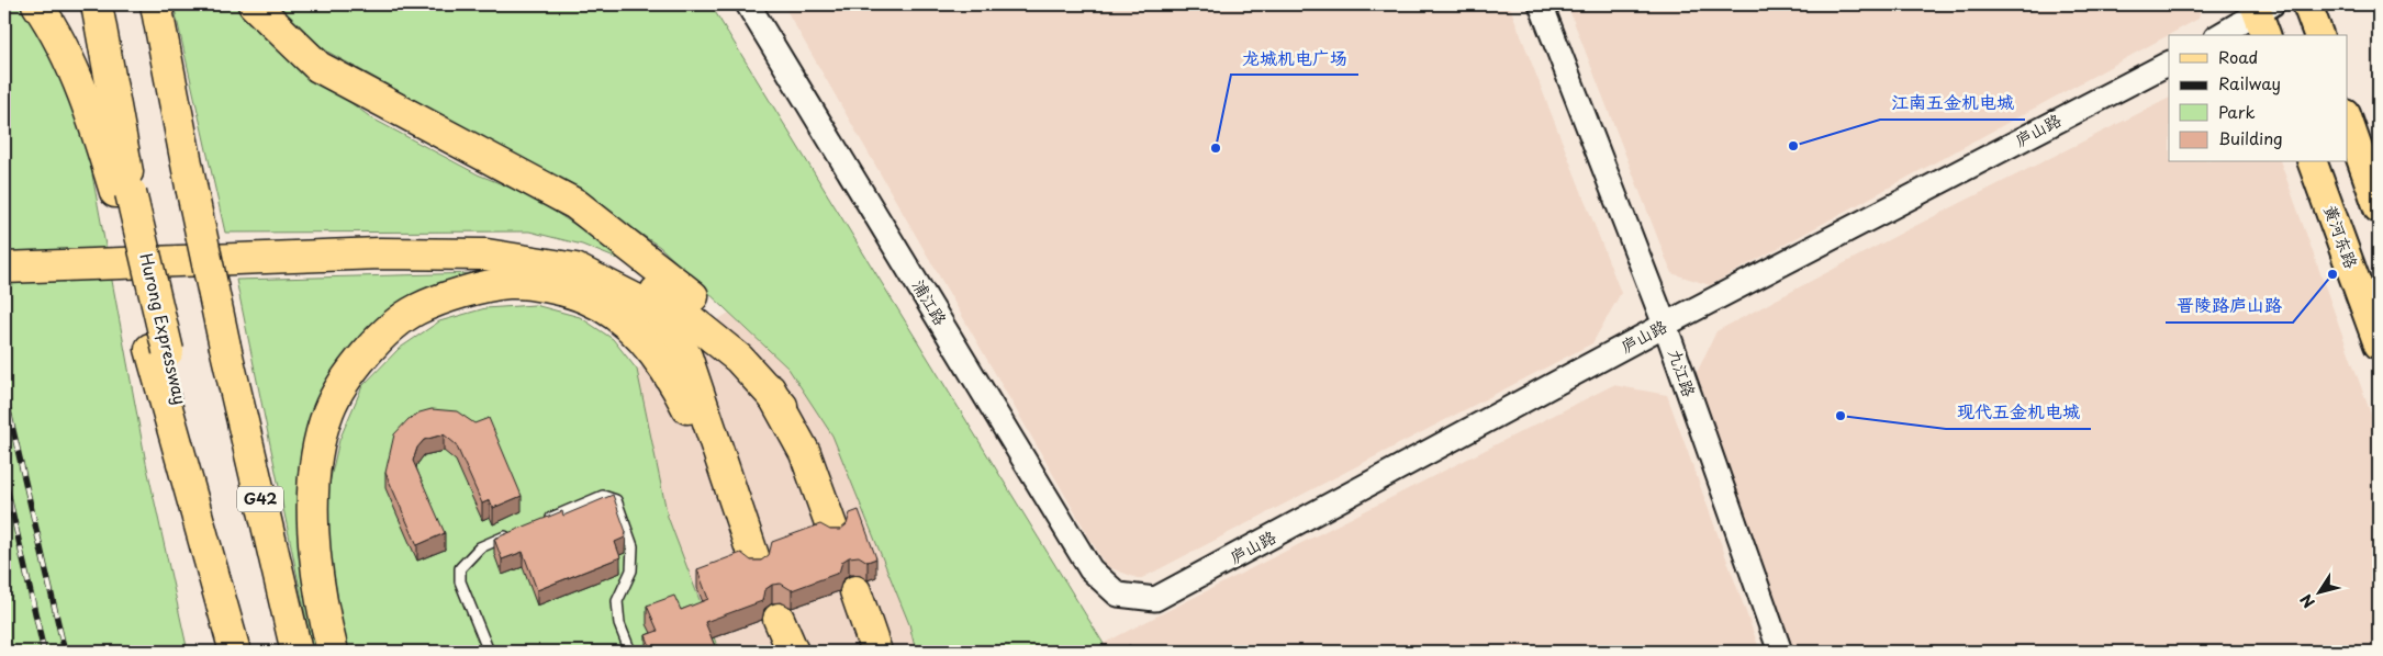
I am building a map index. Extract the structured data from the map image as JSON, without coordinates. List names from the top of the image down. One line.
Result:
{"streets":{"highway":["Hurong Expressway","G42"],"main road":["黄河东路"],"street":["庐山路","浦江路","九江路"]},"crossings":[["庐山路","浦江路"],["庐山路","九江路"]],"places":["江南五金机电城","龙城机电广场","晋陵路庐山路","现代五金机电城"],"legend":["Road","Railway","Park","Building"],"north":"bottom left"}
